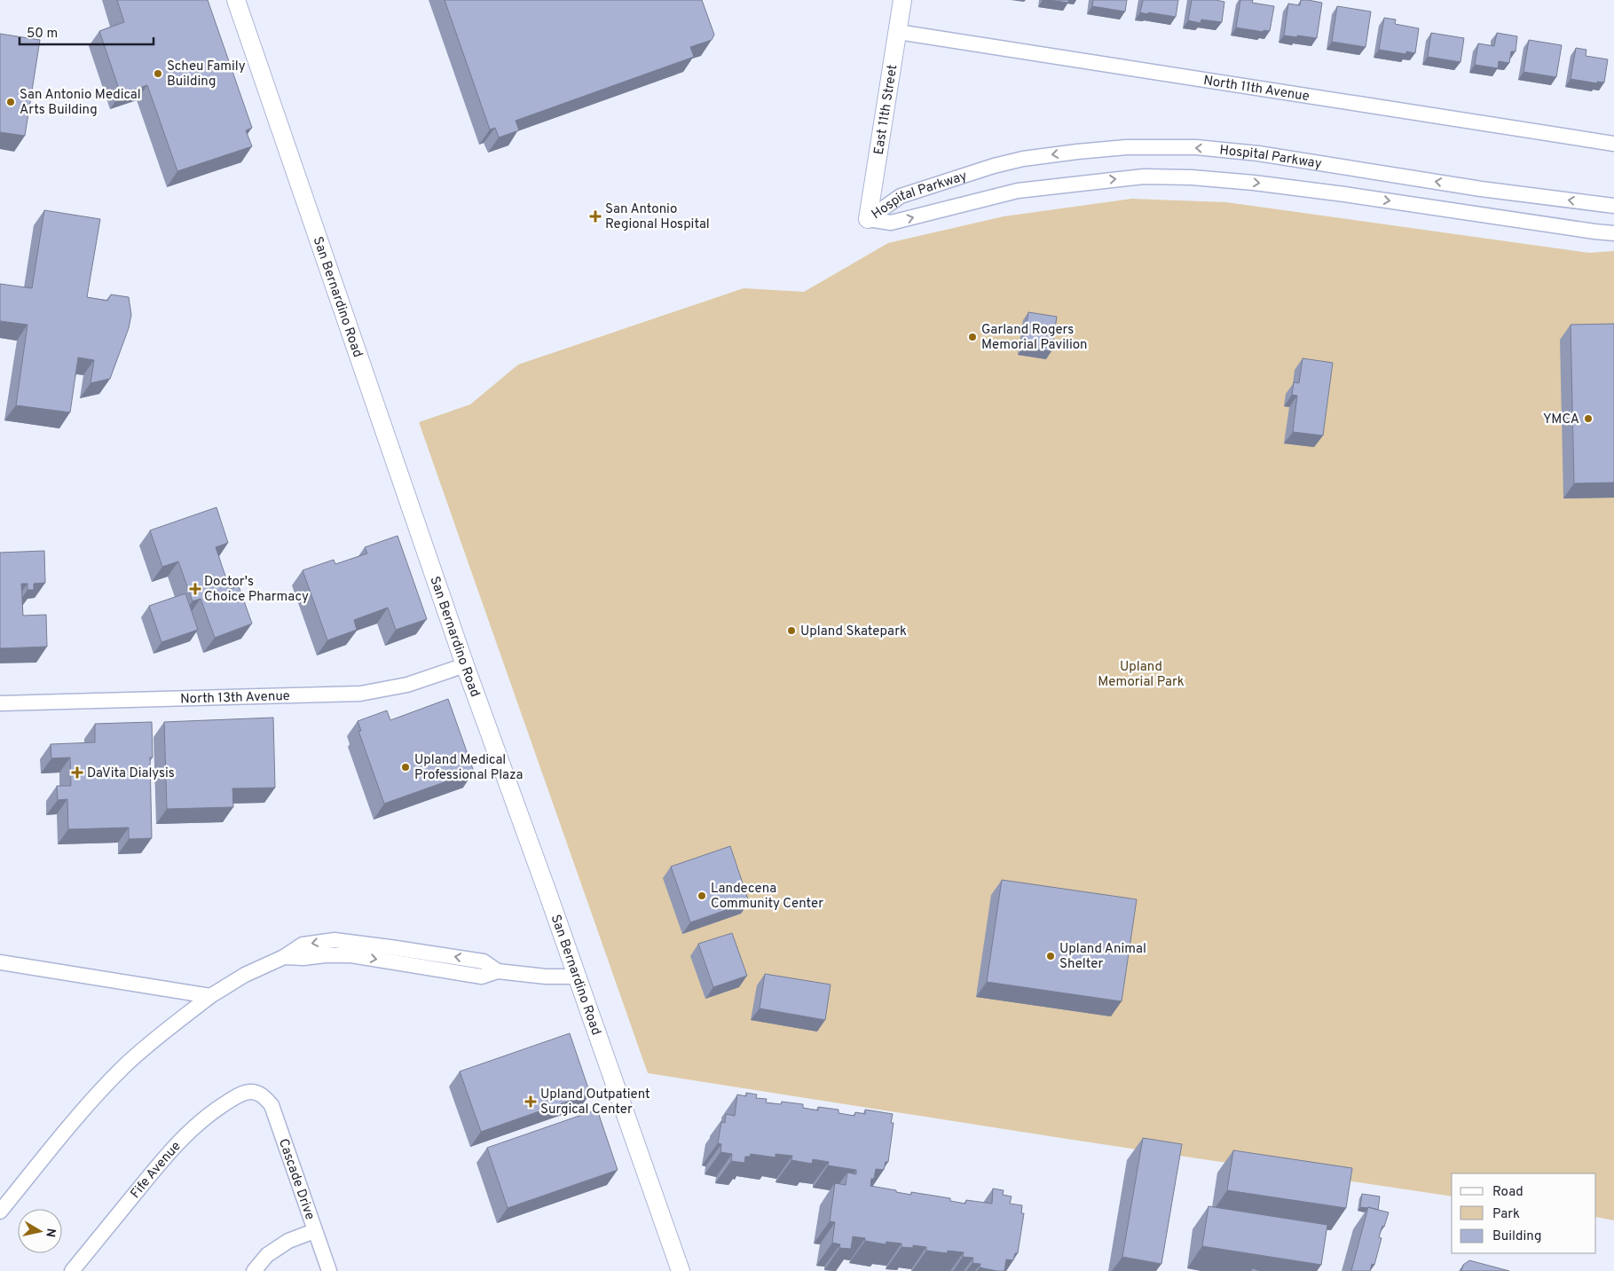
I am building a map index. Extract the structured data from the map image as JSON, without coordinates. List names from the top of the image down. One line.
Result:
{"streets":{"street":["North 11th Avenue","East 11th Street","Hospital Parkway","San Bernardino Road","North 13th Avenue","Fife Avenue","Cascade Drive"]},"crossings":[["North 11th Avenue","East 11th Street"],["East 11th Street","Hospital Parkway"],["San Bernardino Road","North 13th Avenue"],["Fife Avenue","Cascade Drive"]],"parks":["Upland Memorial Park"],"places":{"other":["Scheu Family Building","San Antonio Medical Arts Building","Garland Rogers Memorial Pavilion","YMCA","Upland Skatepark","Upland Medical Professional Plaza","Landecena Community Center","Upland Animal Shelter"],"health":["San Antonio Regional Hospital","Doctor's Choice Pharmacy","DaVita Dialysis","Upland Outpatient Surgical Center"]},"legend":["Road","Park","Building"],"scale_bar":"50 m","north":"right"}
